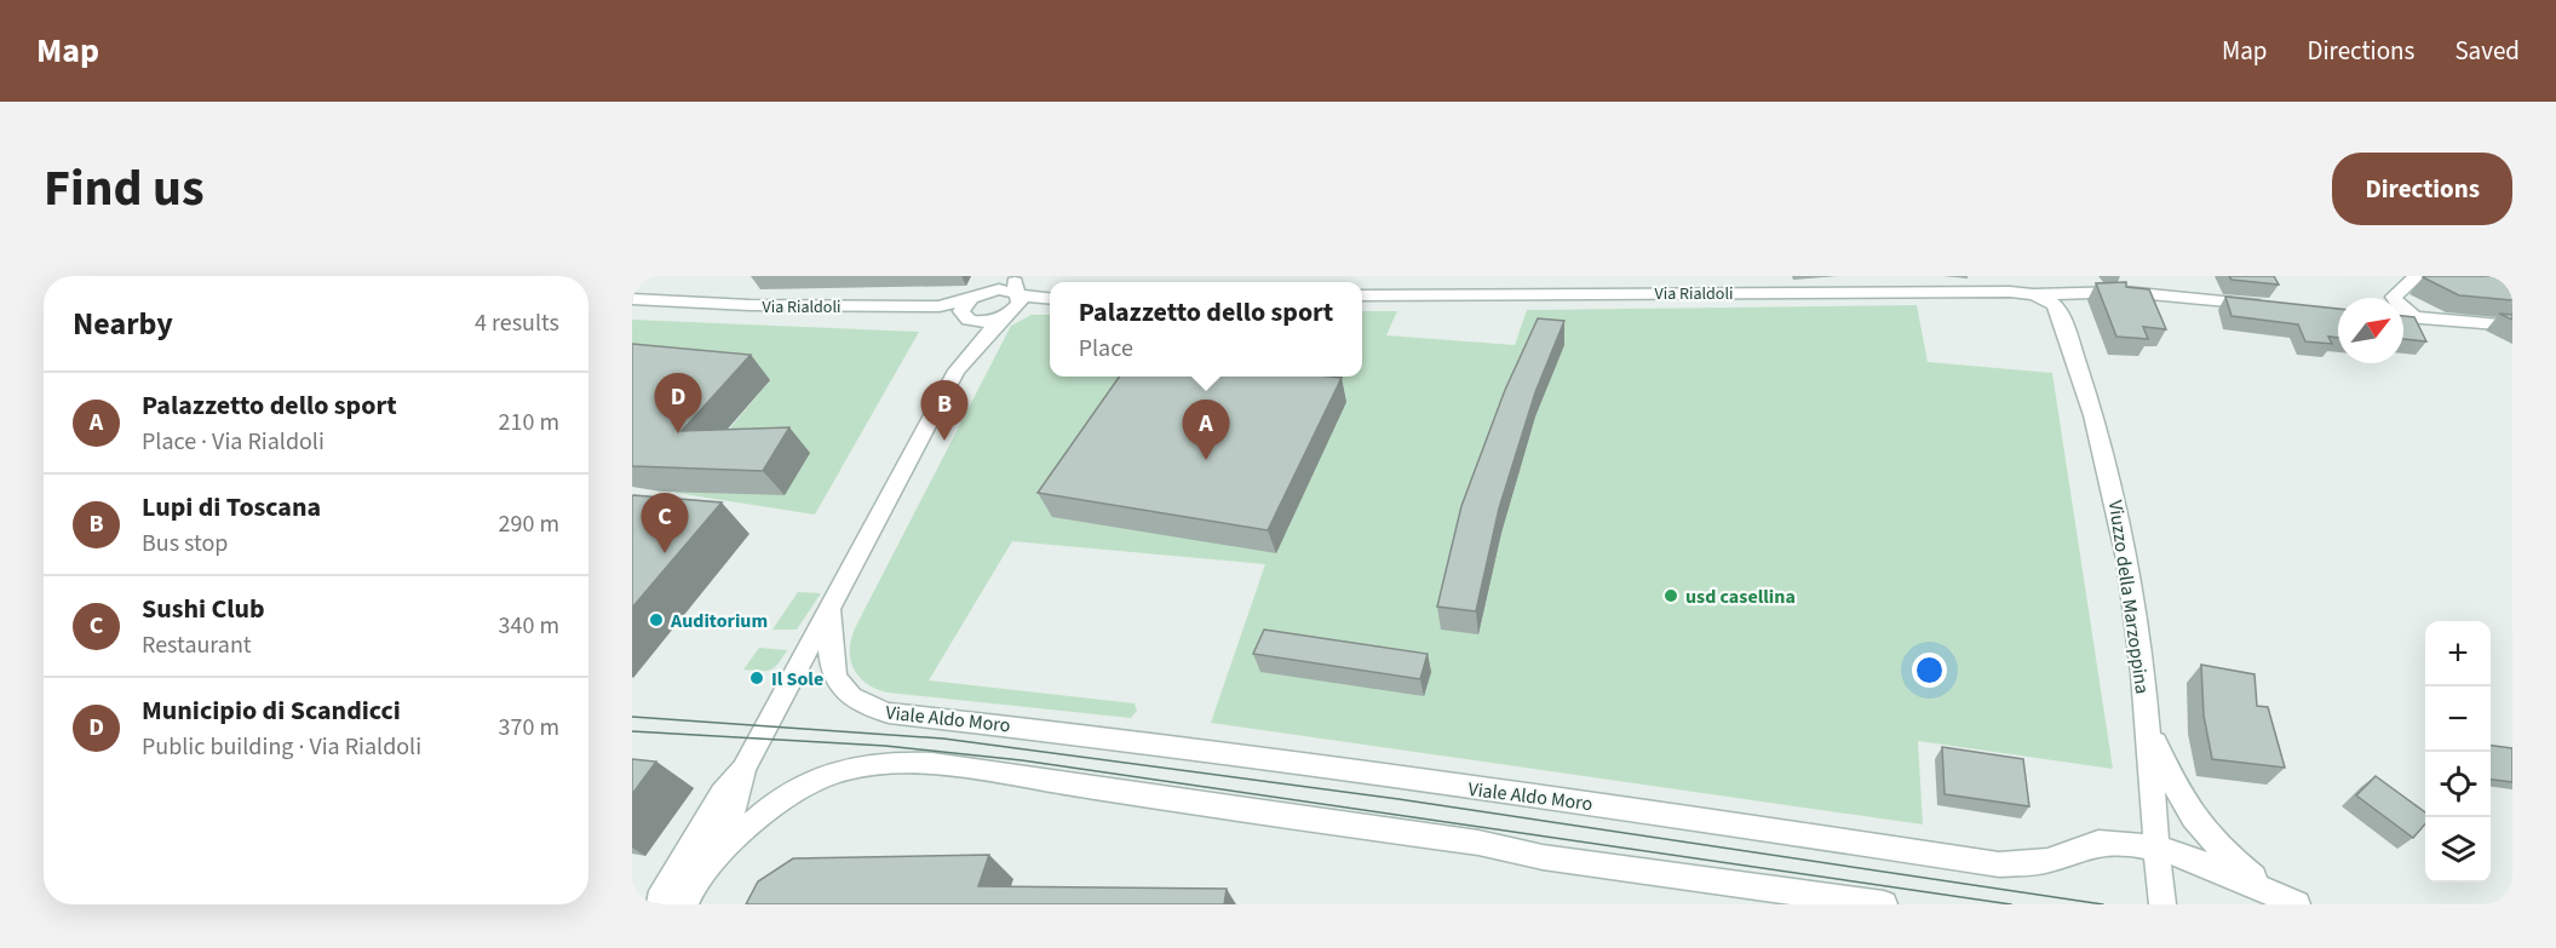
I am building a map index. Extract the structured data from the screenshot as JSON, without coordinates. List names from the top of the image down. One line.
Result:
{"streets":{"street":["Via Rialdoli","Viuzzo della Marzoppina","Viale Aldo Moro"]},"crossings":[["Via Rialdoli","Viuzzo della Marzoppina"],["Viuzzo della Marzoppina","Viale Aldo Moro"]],"places":["usd casellina","Auditorium","Il Sole"],"north":"top right","page":{"header":"Map","nav":["Map","Directions","Saved"],"title":"Find us","buttons":"Directions","heading":["Nearby","4 results"],"popup":["Palazzetto dello sport","Place"],"list":[{"mark":"A","name":"Palazzetto dello sport","note":"Place · Via Rialdoli","value":"210 m"},{"mark":"B","name":"Lupi di Toscana","note":"Bus stop","value":"290 m"},{"mark":"C","name":"Sushi Club","note":"Restaurant","value":"340 m"},{"mark":"D","name":"Municipio di Scandicci","note":"Public building · Via Rialdoli","value":"370 m"}],"pins":["D","B","A","C"],"map_buttons":["+","−"]}}
